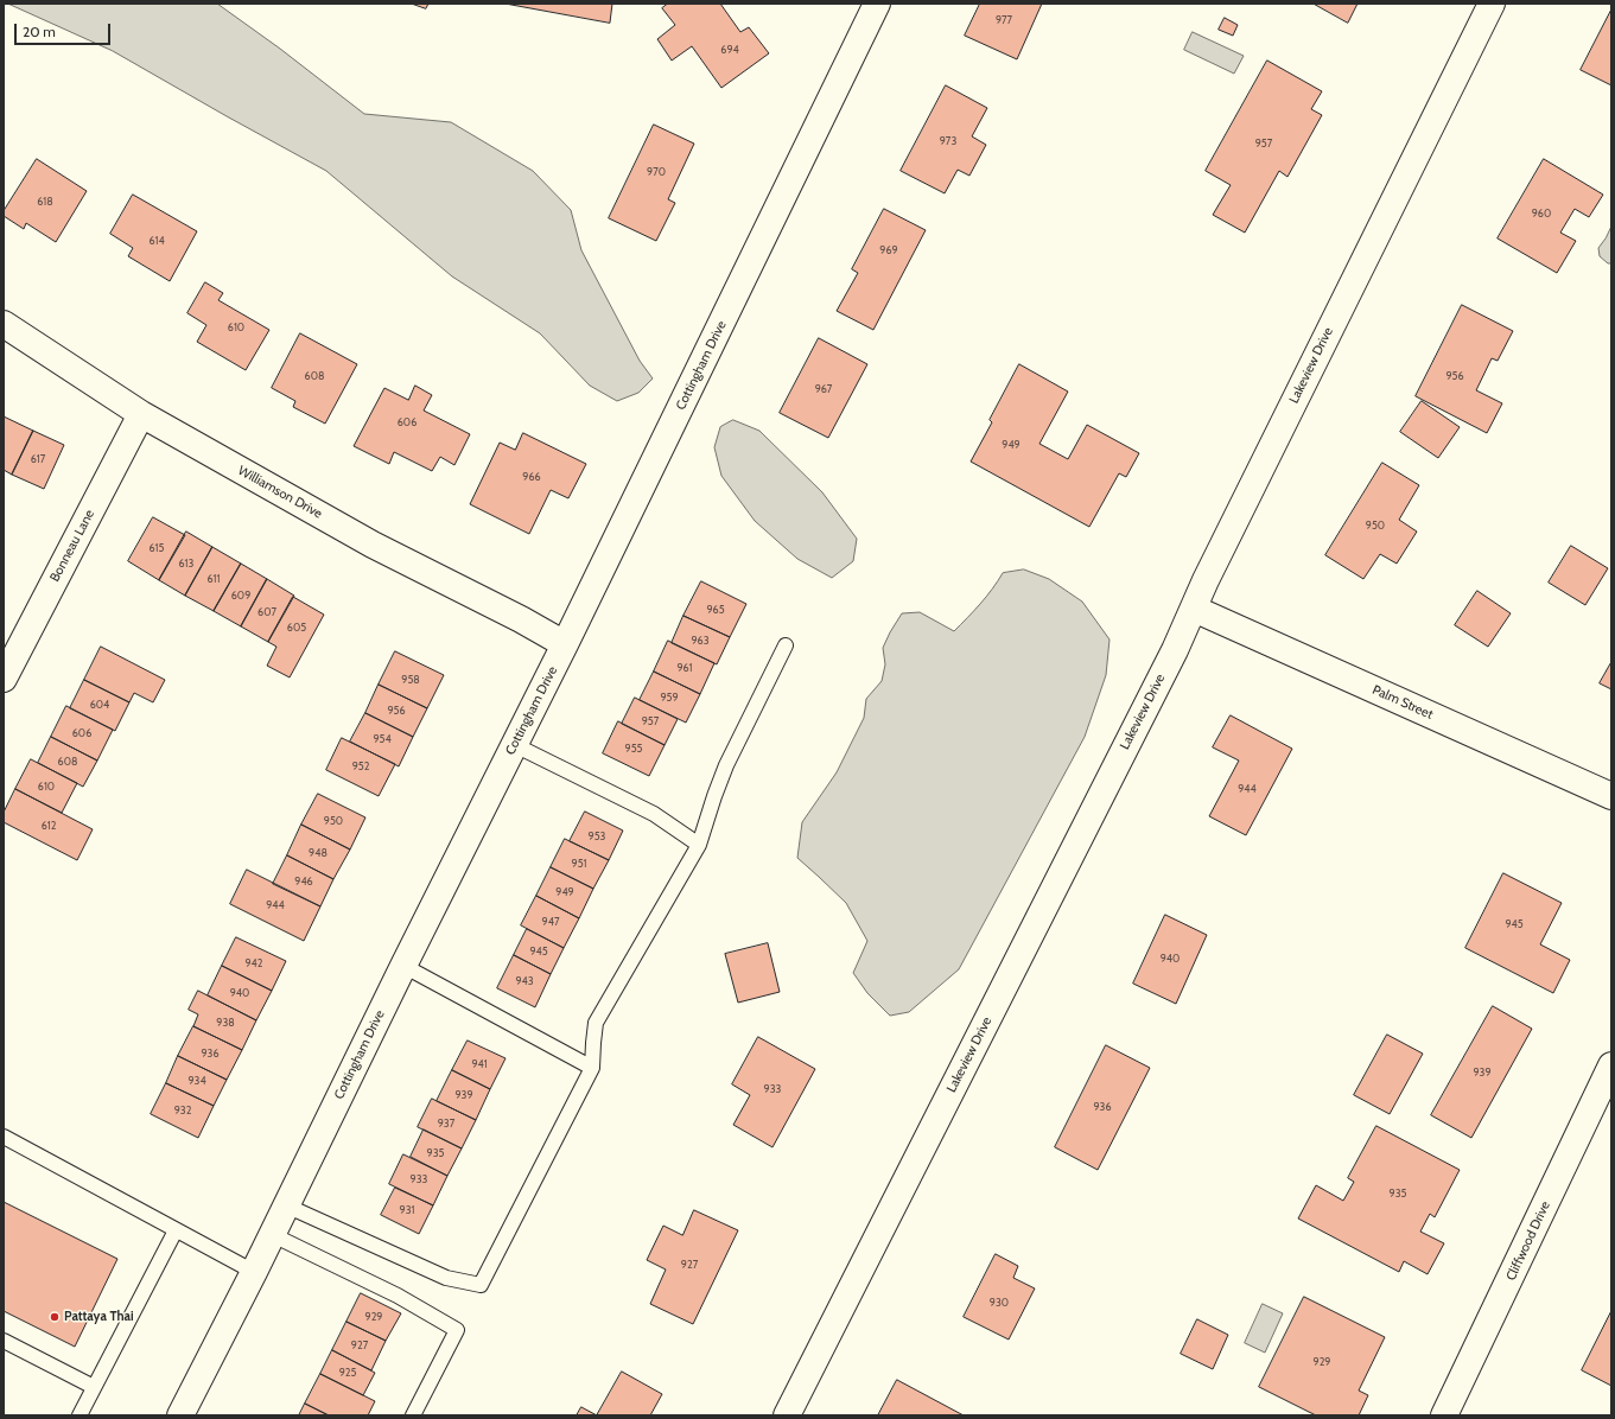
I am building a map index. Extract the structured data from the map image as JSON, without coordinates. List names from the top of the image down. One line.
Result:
{"streets":{"street":["Cottingham Drive","Lakeview Drive","Williamson Drive","Bonneau Lane","Palm Street","Cliffwood Drive"]},"crossings":[["Cottingham Drive","Williamson Drive"],["Lakeview Drive","Palm Street"],["Williamson Drive","Bonneau Lane"]],"places":["Pattaya Thai"],"house_numbers":["977","694","973","957","970","618","960","614","969","610","608","956","967","606","949","617","966","950","615","613","611","609","965","607","605","963","961","958","959","604","956","957","606","954","955","608","952","610","944","950","612","953","948","951","946","949","944","947","945","945","940","942","943","940","938","936","941","939","934","933","939","936","932","937","935","933","935","931","927","930","929","927","929","925"],"scale_bar":"20 m"}
